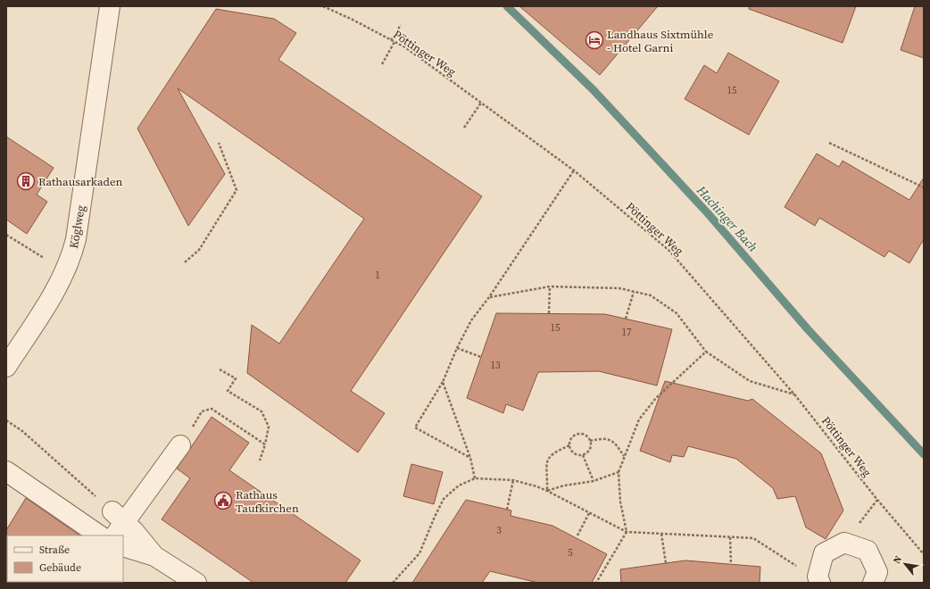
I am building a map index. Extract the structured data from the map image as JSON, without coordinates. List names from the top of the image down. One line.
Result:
{"streets":{"street":["Köglweg"],"path":["Pöttinger Weg"]},"water":["Hachinger Bach"],"places":{"hotel":["Landhaus Sixtmühle - Hotel Garni"],"building":["Rathausarkaden"],"public building":["Rathaus Taufkirchen"]},"house_numbers":["15","1","15","17","13","3","5"],"legend":["Straße","Gebäude"],"north":"top left"}
